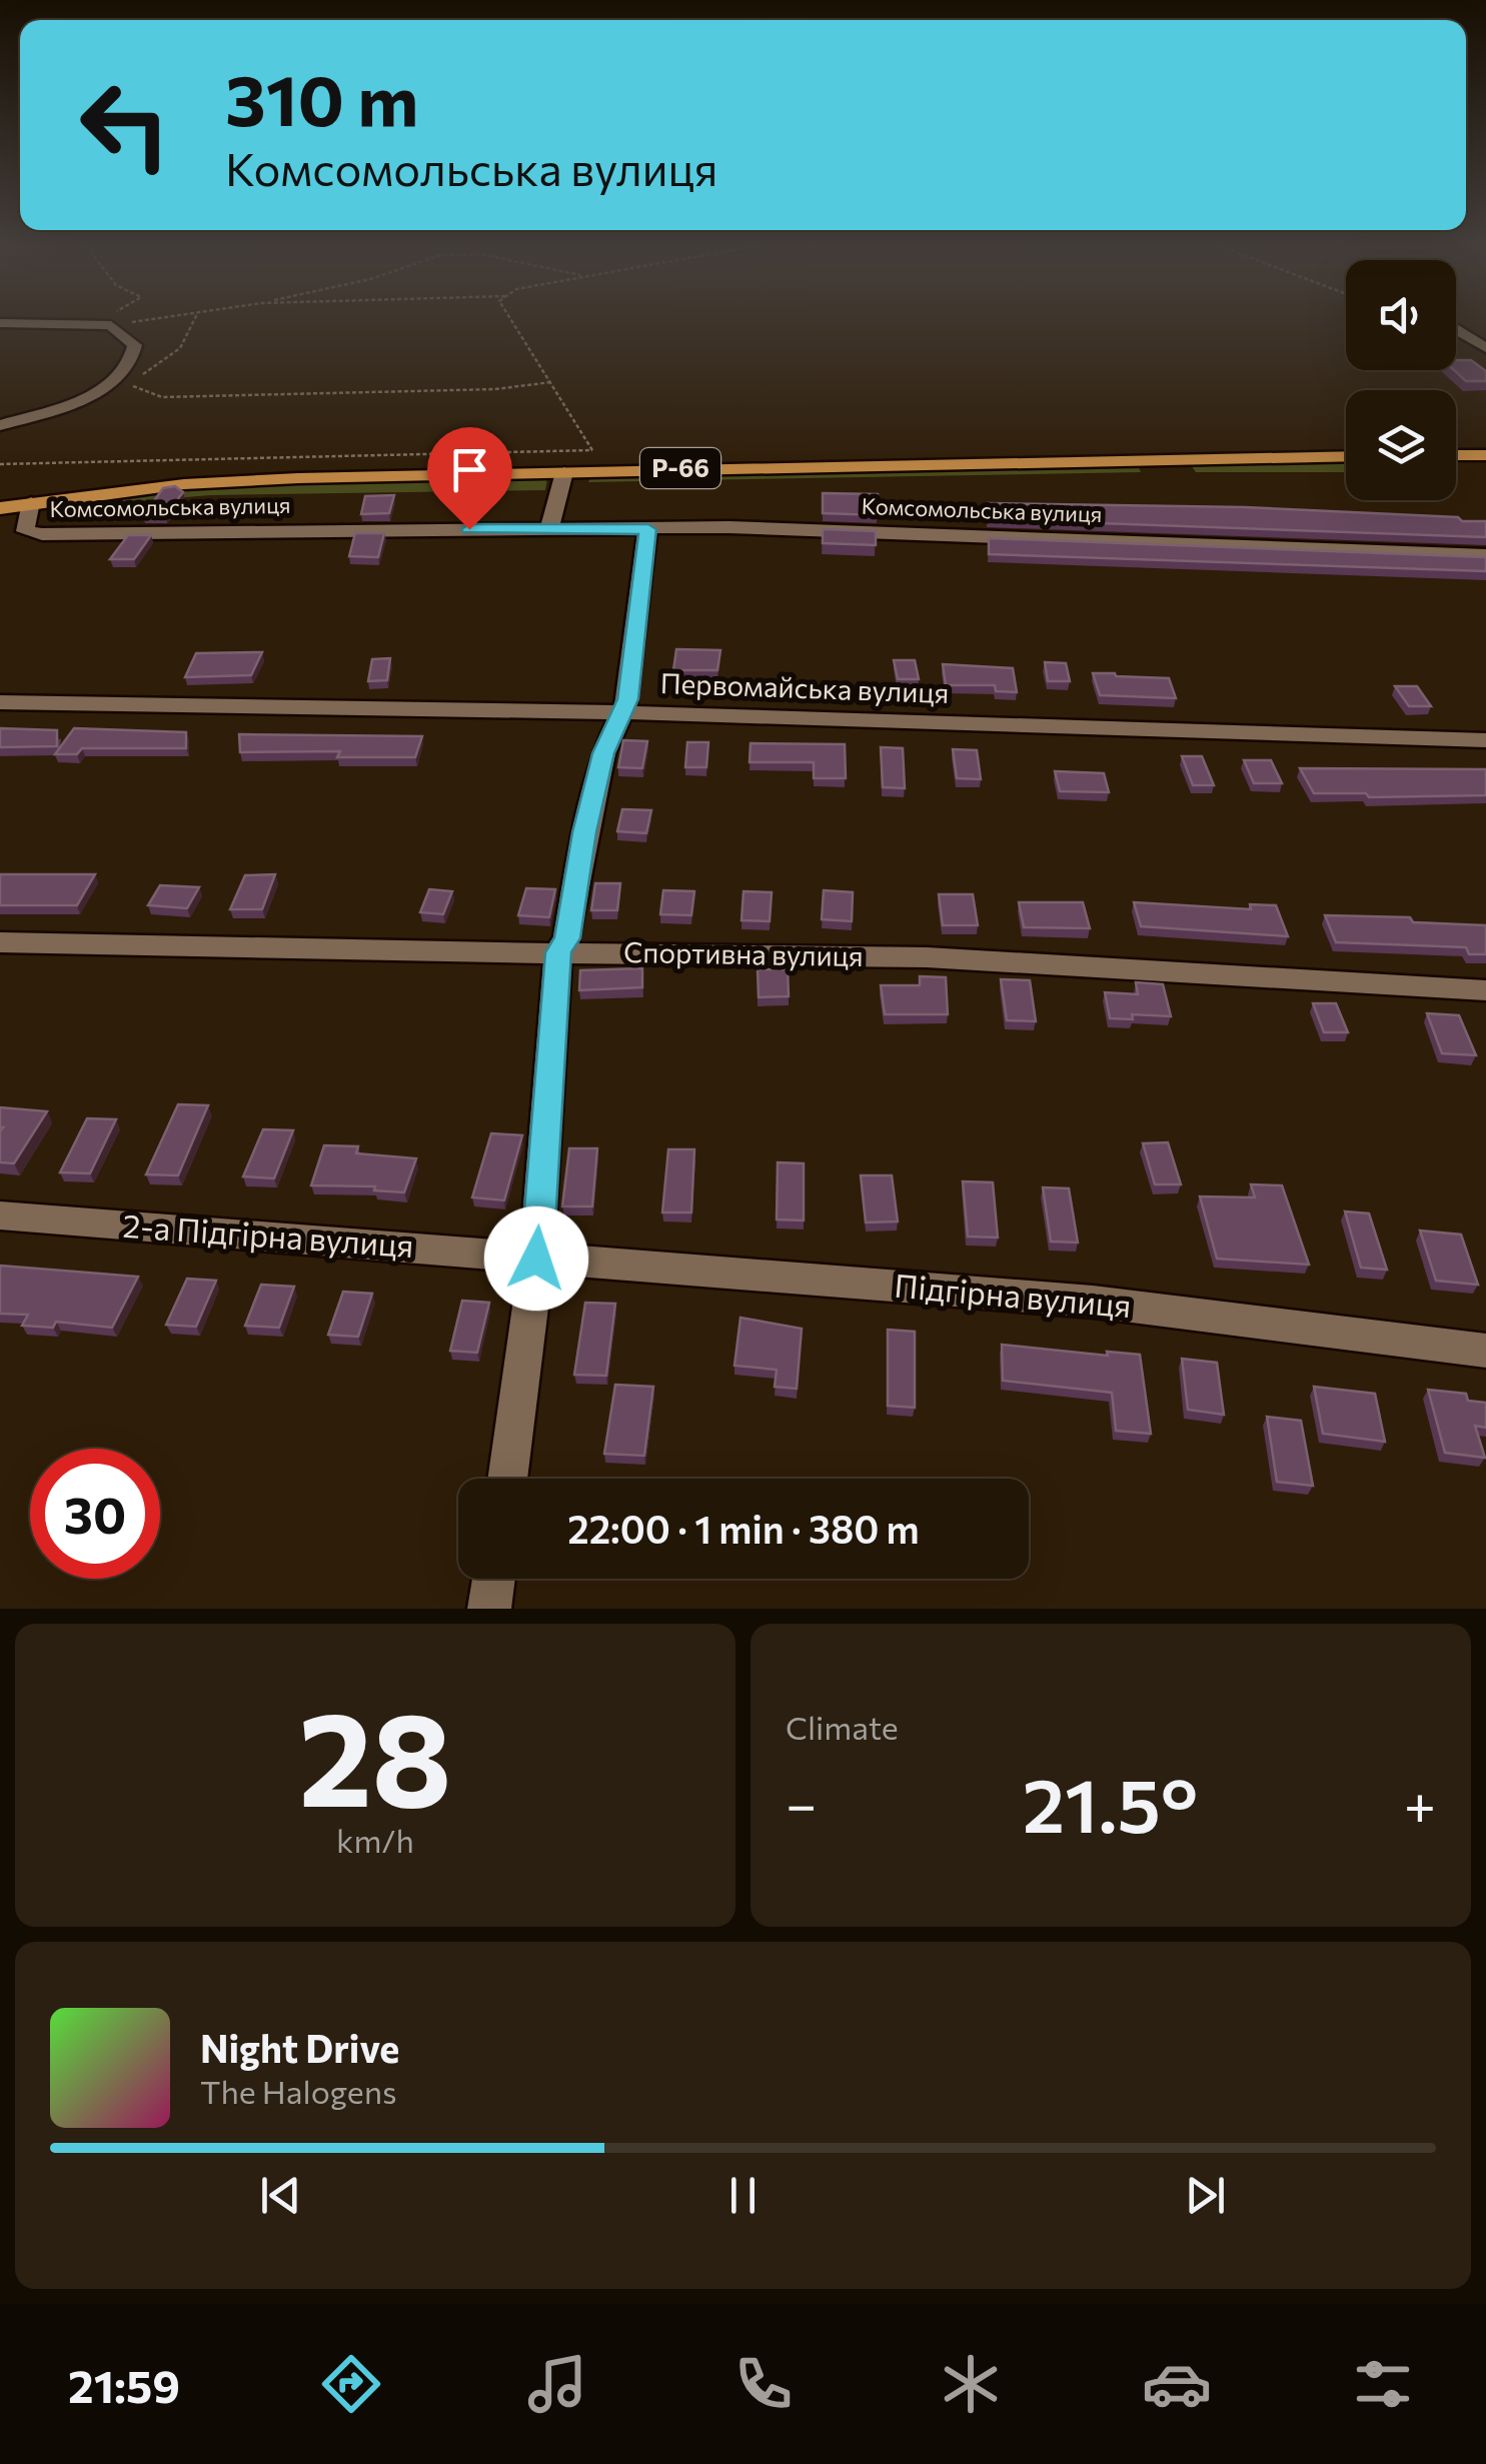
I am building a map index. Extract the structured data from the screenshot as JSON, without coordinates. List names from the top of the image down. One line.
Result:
{"streets":{"main road":["Р-66"],"street":["Комсомольська вулиця","Первомайська вулиця","Спортивна вулиця","2-а Підгірна вулиця","Підгірна вулиця"]},"crossings":[["Р-66","Комсомольська вулиця"],["2-а Підгірна вулиця","Підгірна вулиця"]],"page":{"turn":["310 m","Комсомольська вулиця"],"limit":"30","trip":"22:00 · 1 min · 380 m","tile":[["28","km/h"],"Climate"],"heat":["−","21.5°","+"],"song":["Night Drive","The Halogens"],"tabs":"21:59"}}
